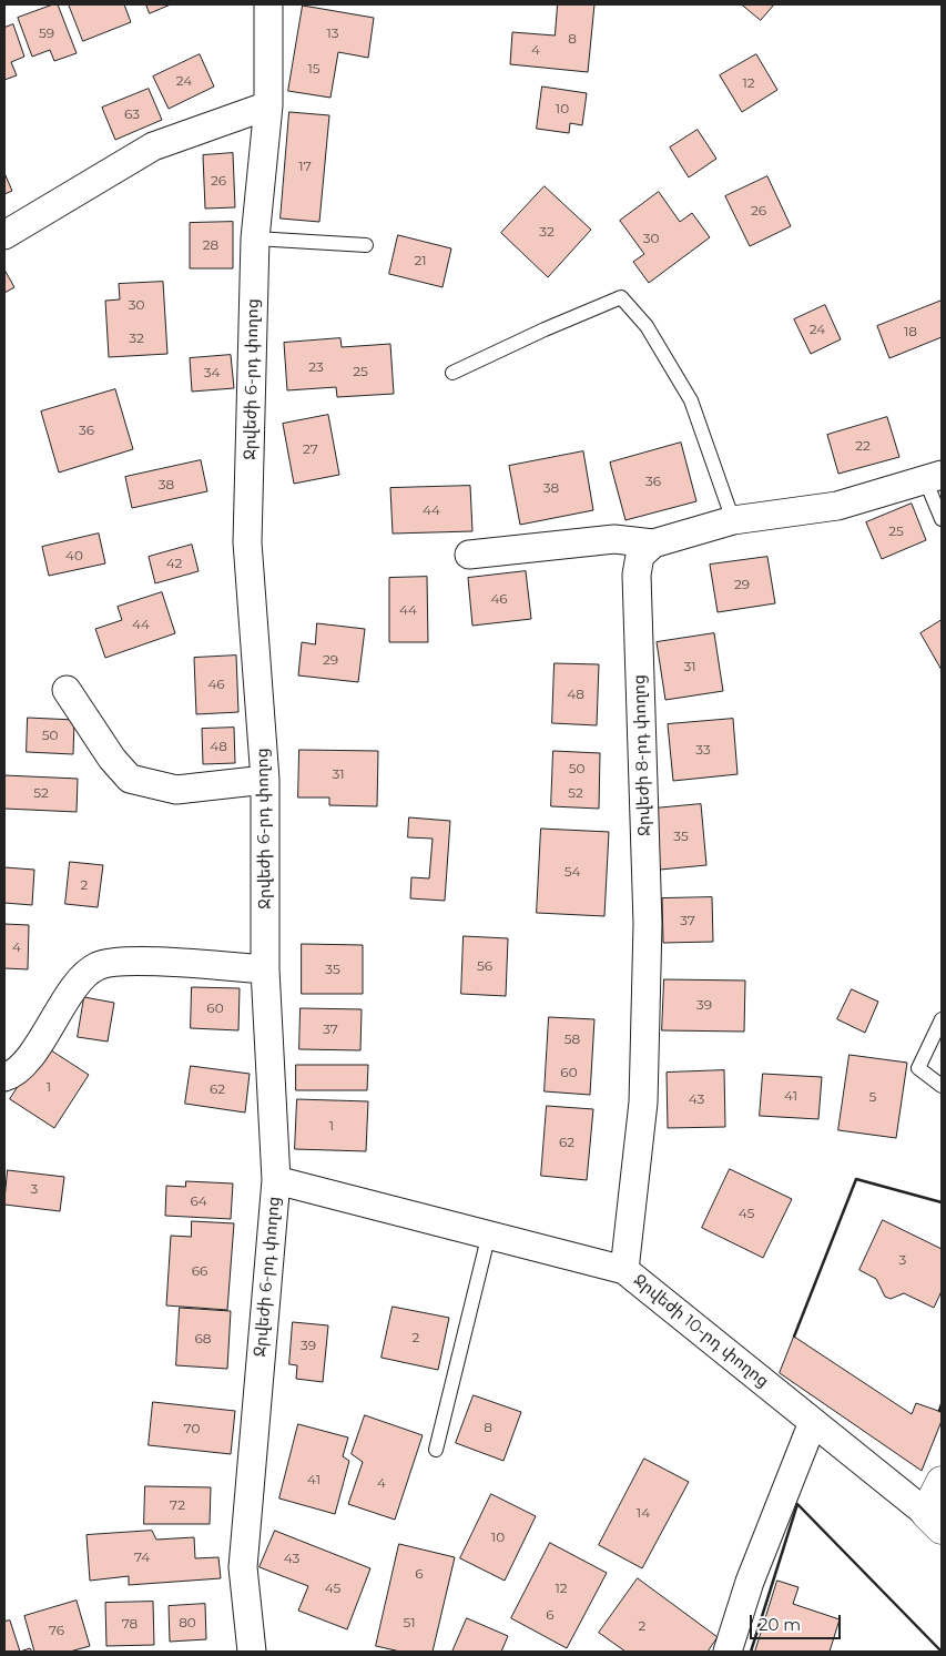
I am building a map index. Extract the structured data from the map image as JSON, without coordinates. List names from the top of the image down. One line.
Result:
{"streets":{"street":["Ջրվեժի 6-րդ փողոց","Ջրվեժի 8-րդ փողոց","Ջրվեժի 10-րդ փողոց"]},"crossings":[["Ջրվեժի 6-րդ փողոց","Ջրվեժի 10-րդ փողոց"],["Ջրվեժի 8-րդ փողոց","Ջրվեժի 10-րդ փողոց"]],"house_numbers":["59","13","8","4","15","24","12","10","63","17","26","26","32","30","28","21","30","24","18","32","23","25","34","36","22","27","36","38","38","44","25","40","42","29","46","44","44","29","31","46","48","50","48","33","50","31","52","52","35","54","2","37","4","56","35","39","60","37","58","60","1","62","41","5","43","1","62","3","64","45","3","66","2","68","39","8","70","41","4","72","14","10","74","43","6","45","12","6","80","51","78","2","76"],"scale_bar":"20 m"}
